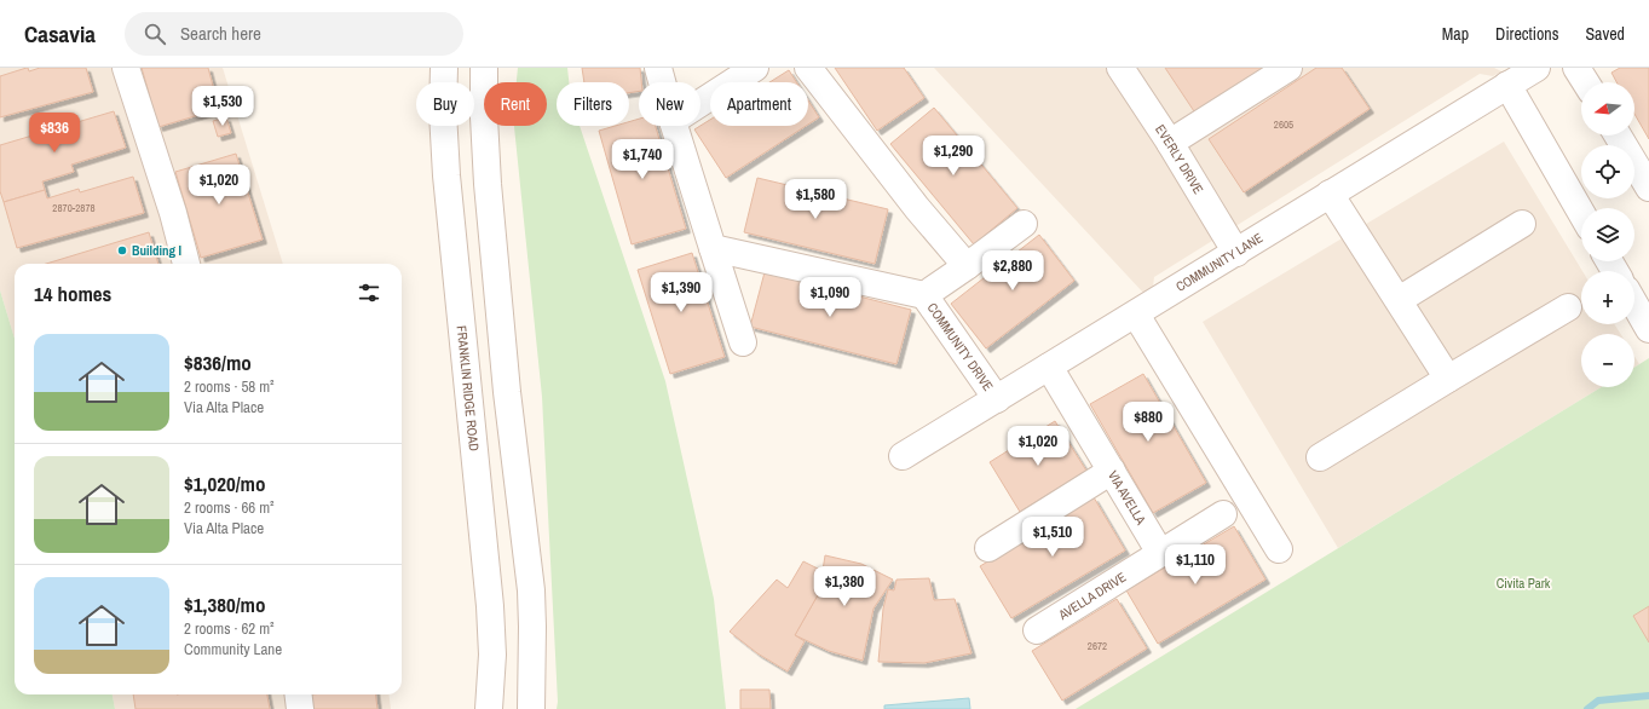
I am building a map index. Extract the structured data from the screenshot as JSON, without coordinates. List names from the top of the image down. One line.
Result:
{"streets":{"street":["EVERLY DRIVE","COMMUNITY LANE","COMMUNITY DRIVE","FRANKLIN RIDGE ROAD","VIA AVELLA","AVELLA DRIVE"]},"crossings":[["EVERLY DRIVE","COMMUNITY LANE"],["COMMUNITY LANE","COMMUNITY DRIVE"],["COMMUNITY LANE","VIA AVELLA"],["VIA AVELLA","AVELLA DRIVE"]],"parks":["Civita Park"],"places":["Building I"],"house_numbers":["2605","2870-2878","2672"],"north":"left","page":{"header":"Casavia","search":"Search here","nav":["Map","Directions","Saved"],"map_buttons":["+","−"],"chip":["Buy","Rent","Filters","New","Apartment"],"price":["$1,530","$836","$1,290","$1,740","$1,020","$1,580","$2,880","$1,390","$1,090","$880","$1,020","$1,510","$1,110","$1,380"],"heading":"14 homes","list":[{"name":"$836/mo","note":"2 rooms · 58 m² · Via Alta Place"},{"name":"$1,020/mo","note":"2 rooms · 66 m² · Via Alta Place"},{"name":"$1,380/mo","note":"2 rooms · 62 m² · Community Lane"}]}}
